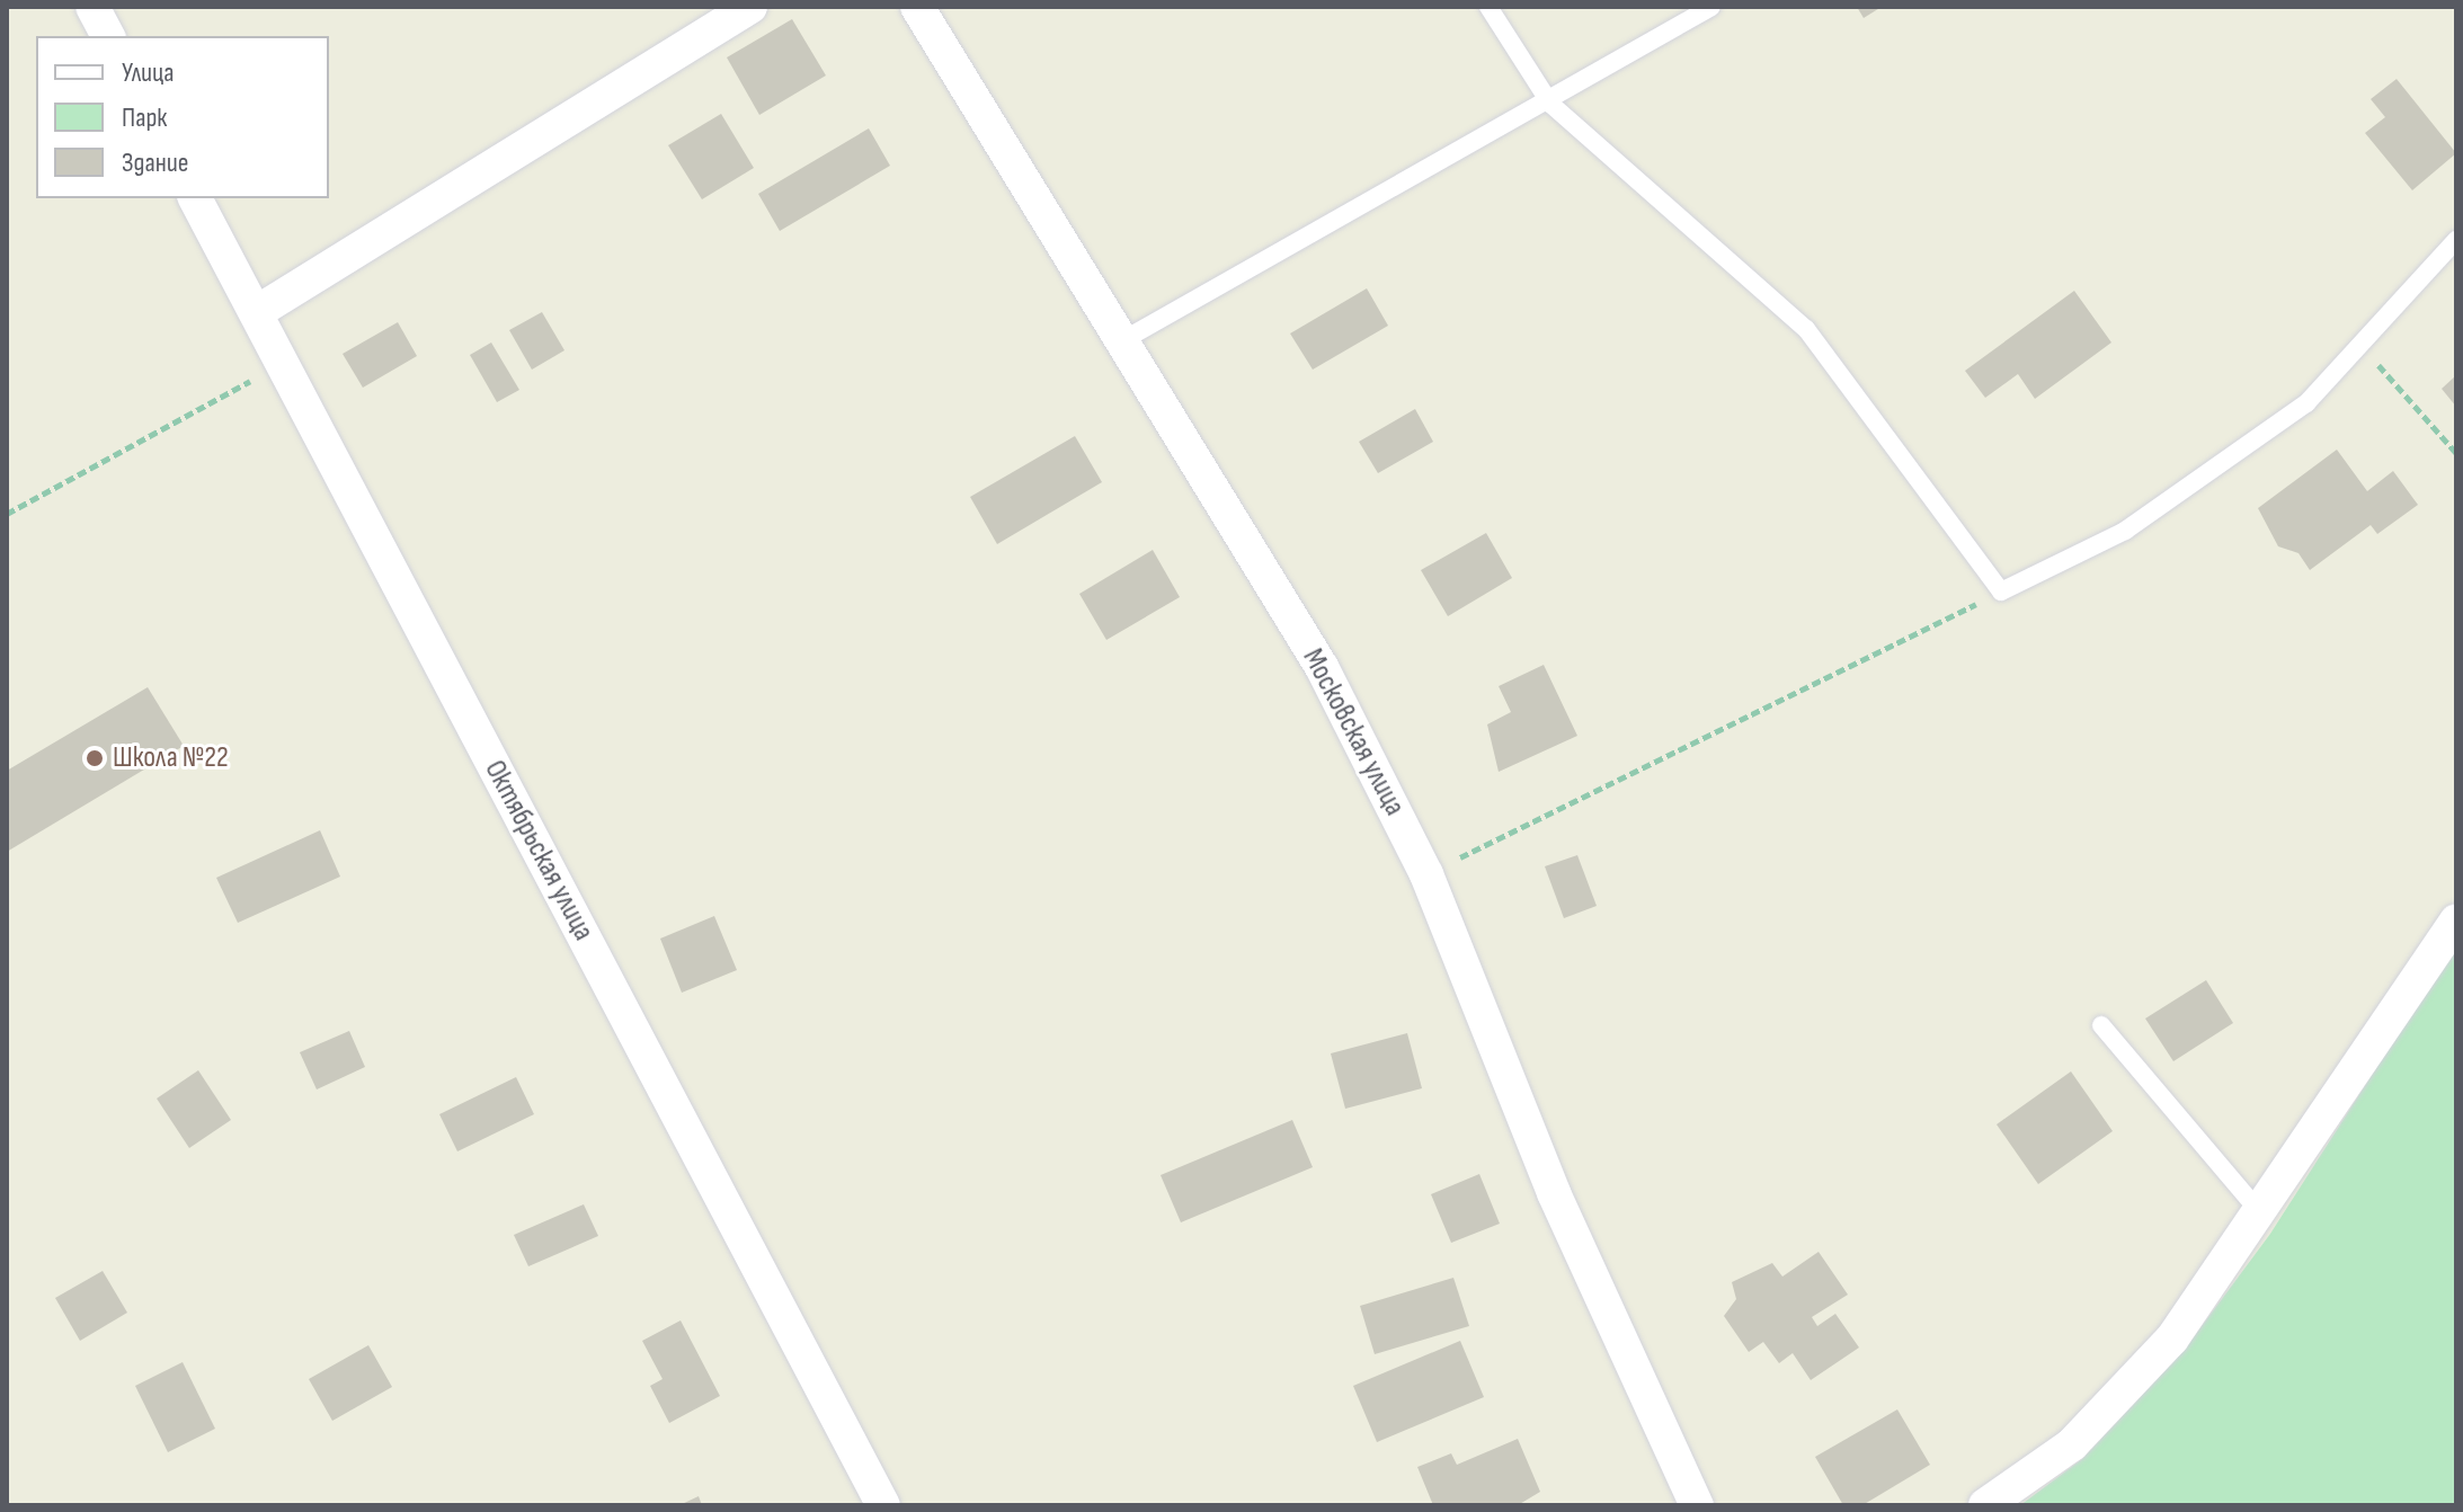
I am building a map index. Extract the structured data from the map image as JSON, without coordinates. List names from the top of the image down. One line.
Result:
{"streets":{"street":["Московская улица","Октябрьская улица"]},"places":["Школа №22"],"legend":["Улица","Парк","Здание"]}
